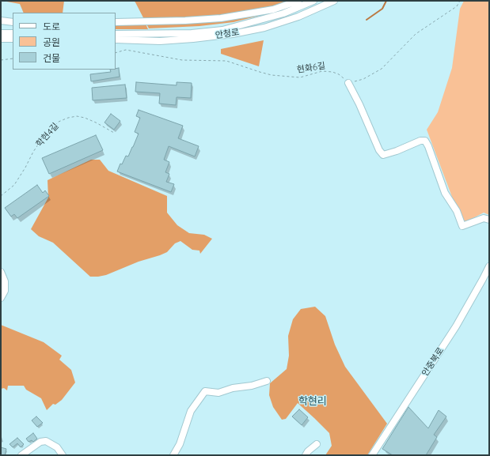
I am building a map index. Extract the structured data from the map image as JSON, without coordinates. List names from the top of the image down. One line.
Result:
{"streets":{"street":["안청로","안중북로"],"path":["현화6길","학현4길"]},"districts":["학현리"],"legend":["도로","공원","건물"]}
